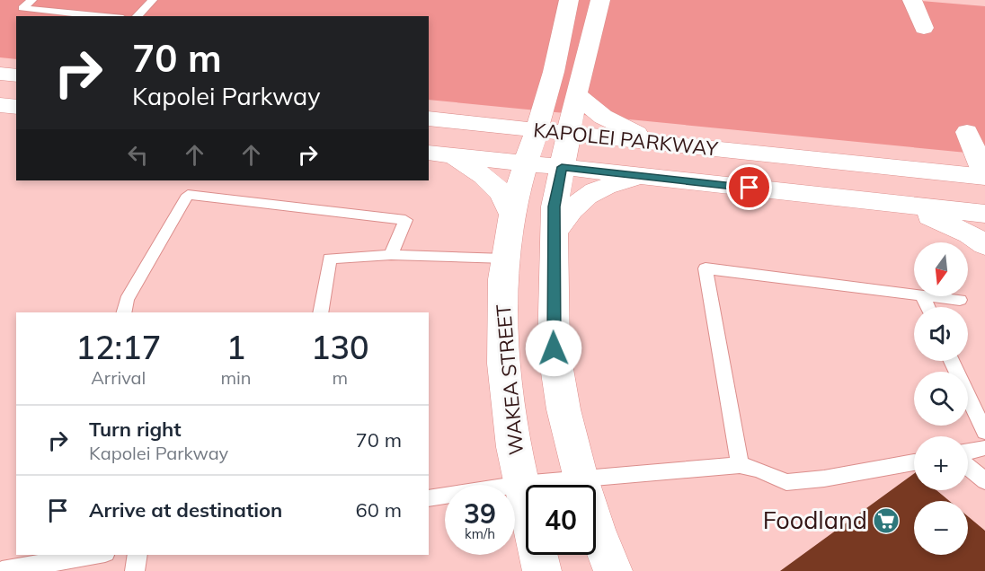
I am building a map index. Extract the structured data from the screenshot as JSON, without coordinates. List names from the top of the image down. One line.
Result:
{"streets":{"street":["KAPOLEI PARKWAY","WAKEA STREET"]},"crossings":[["KAPOLEI PARKWAY","WAKEA STREET"]],"places":{"supermarket":["Foodland"]},"north":"bottom","page":{"turn":["70 m","Kapolei Parkway"],"map_buttons":["+","−"],"eta":["12:17","Arrival","1","min","130","m"],"list":[{"name":"Turn right","note":"Kapolei Parkway","value":"70 m"},{"name":"Arrive at destination","value":"60 m"}],"speed":"39 km/h","limit":"40"}}
